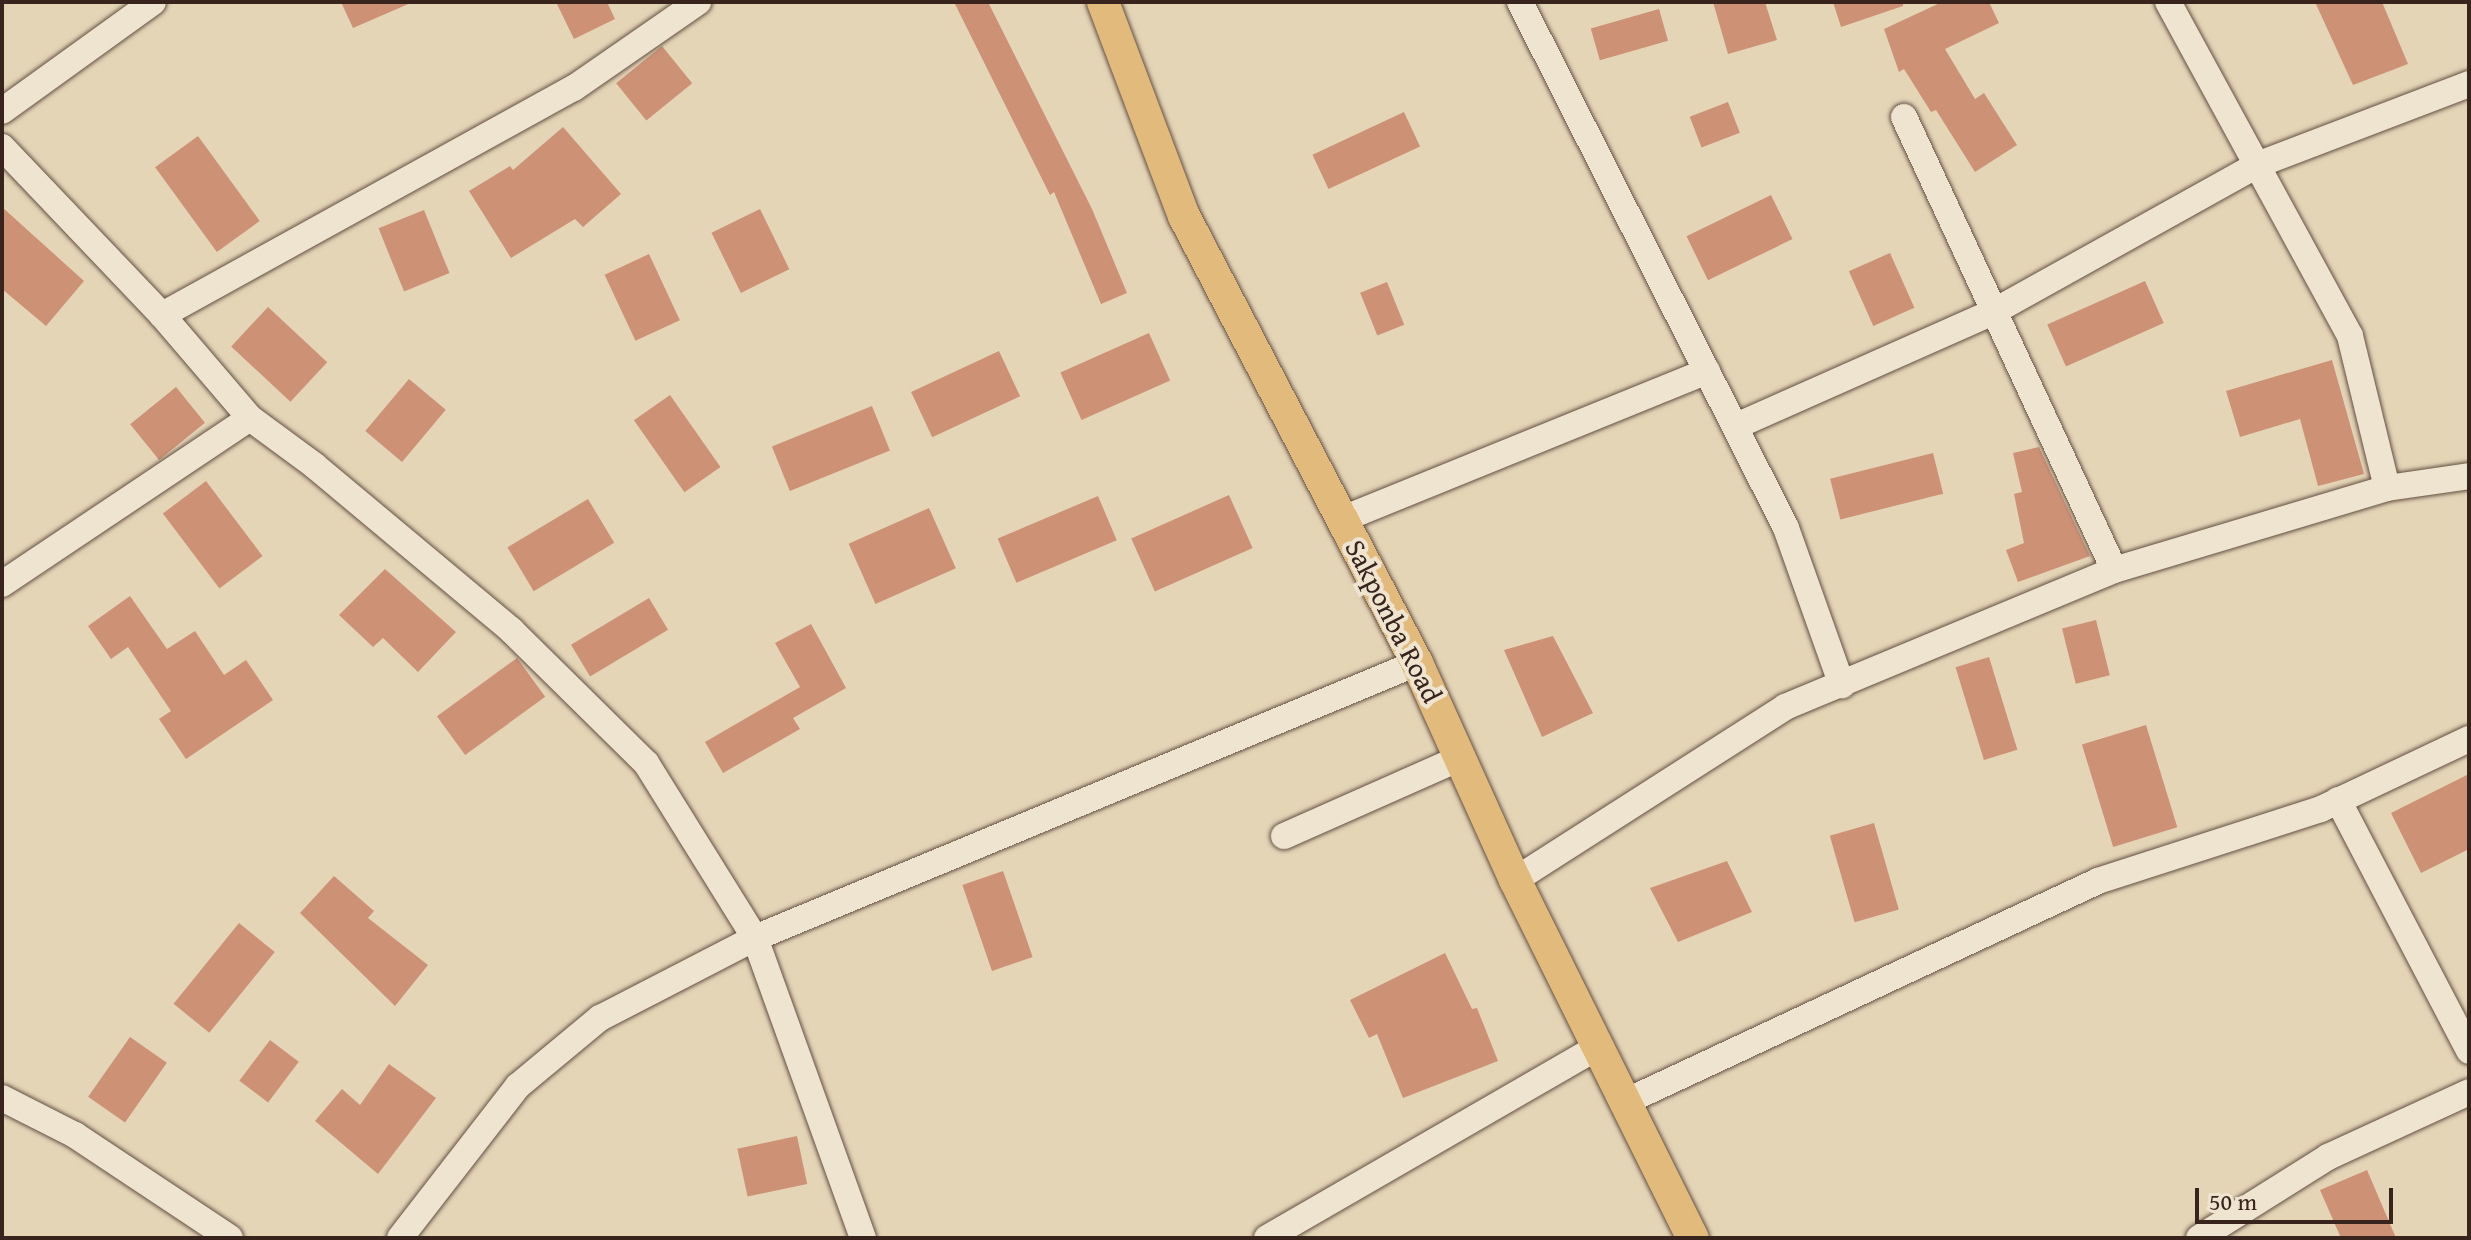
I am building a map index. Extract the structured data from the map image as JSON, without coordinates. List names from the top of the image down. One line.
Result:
{"streets":{"main road":["Sakponba Road"]},"scale_bar":"50 m"}
